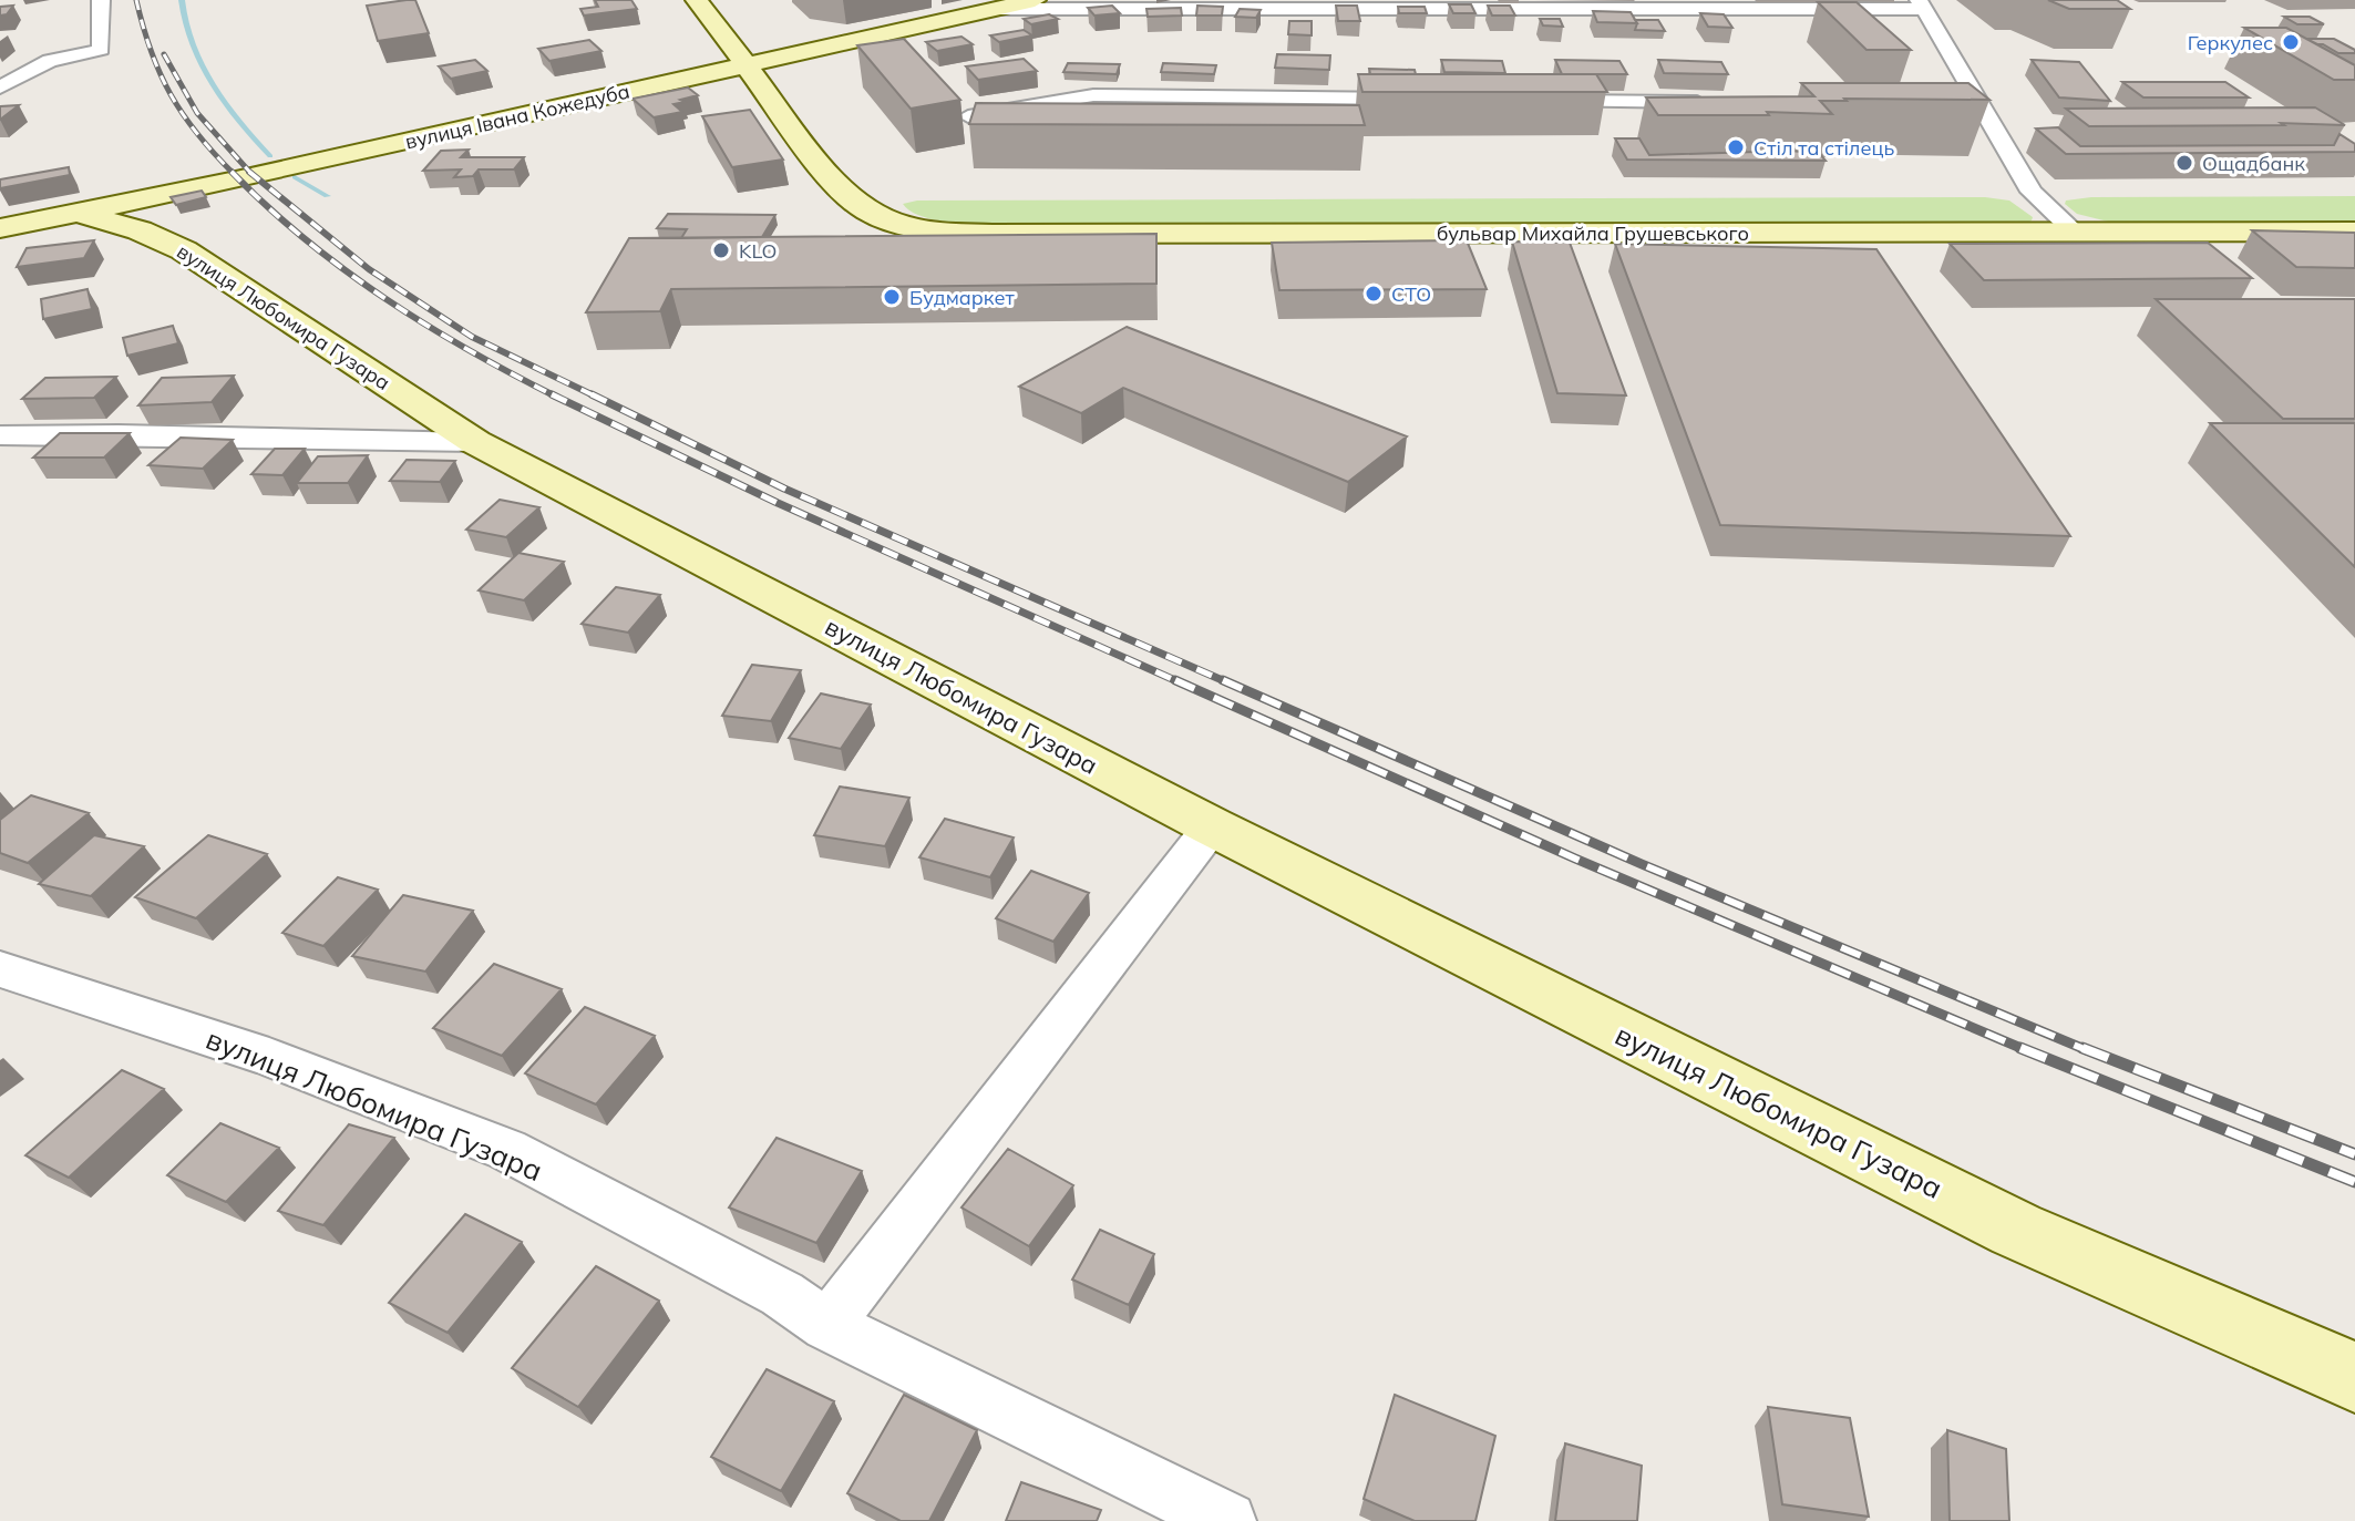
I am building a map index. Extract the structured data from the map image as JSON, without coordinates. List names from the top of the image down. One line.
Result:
{"streets":{"main road":["вулиця Івана Кожедуба","бульвар Михайла Грушевського","вулиця Любомира Гузара"]},"crossings":[["вулиця Івана Кожедуба","бульвар Михайла Грушевського"],["вулиця Івана Кожедуба","вулиця Любомира Гузара"]],"places":["Геркулес","Стіл та стілець","Ощадбанк","KLO","СТО","Будмаркет"]}
